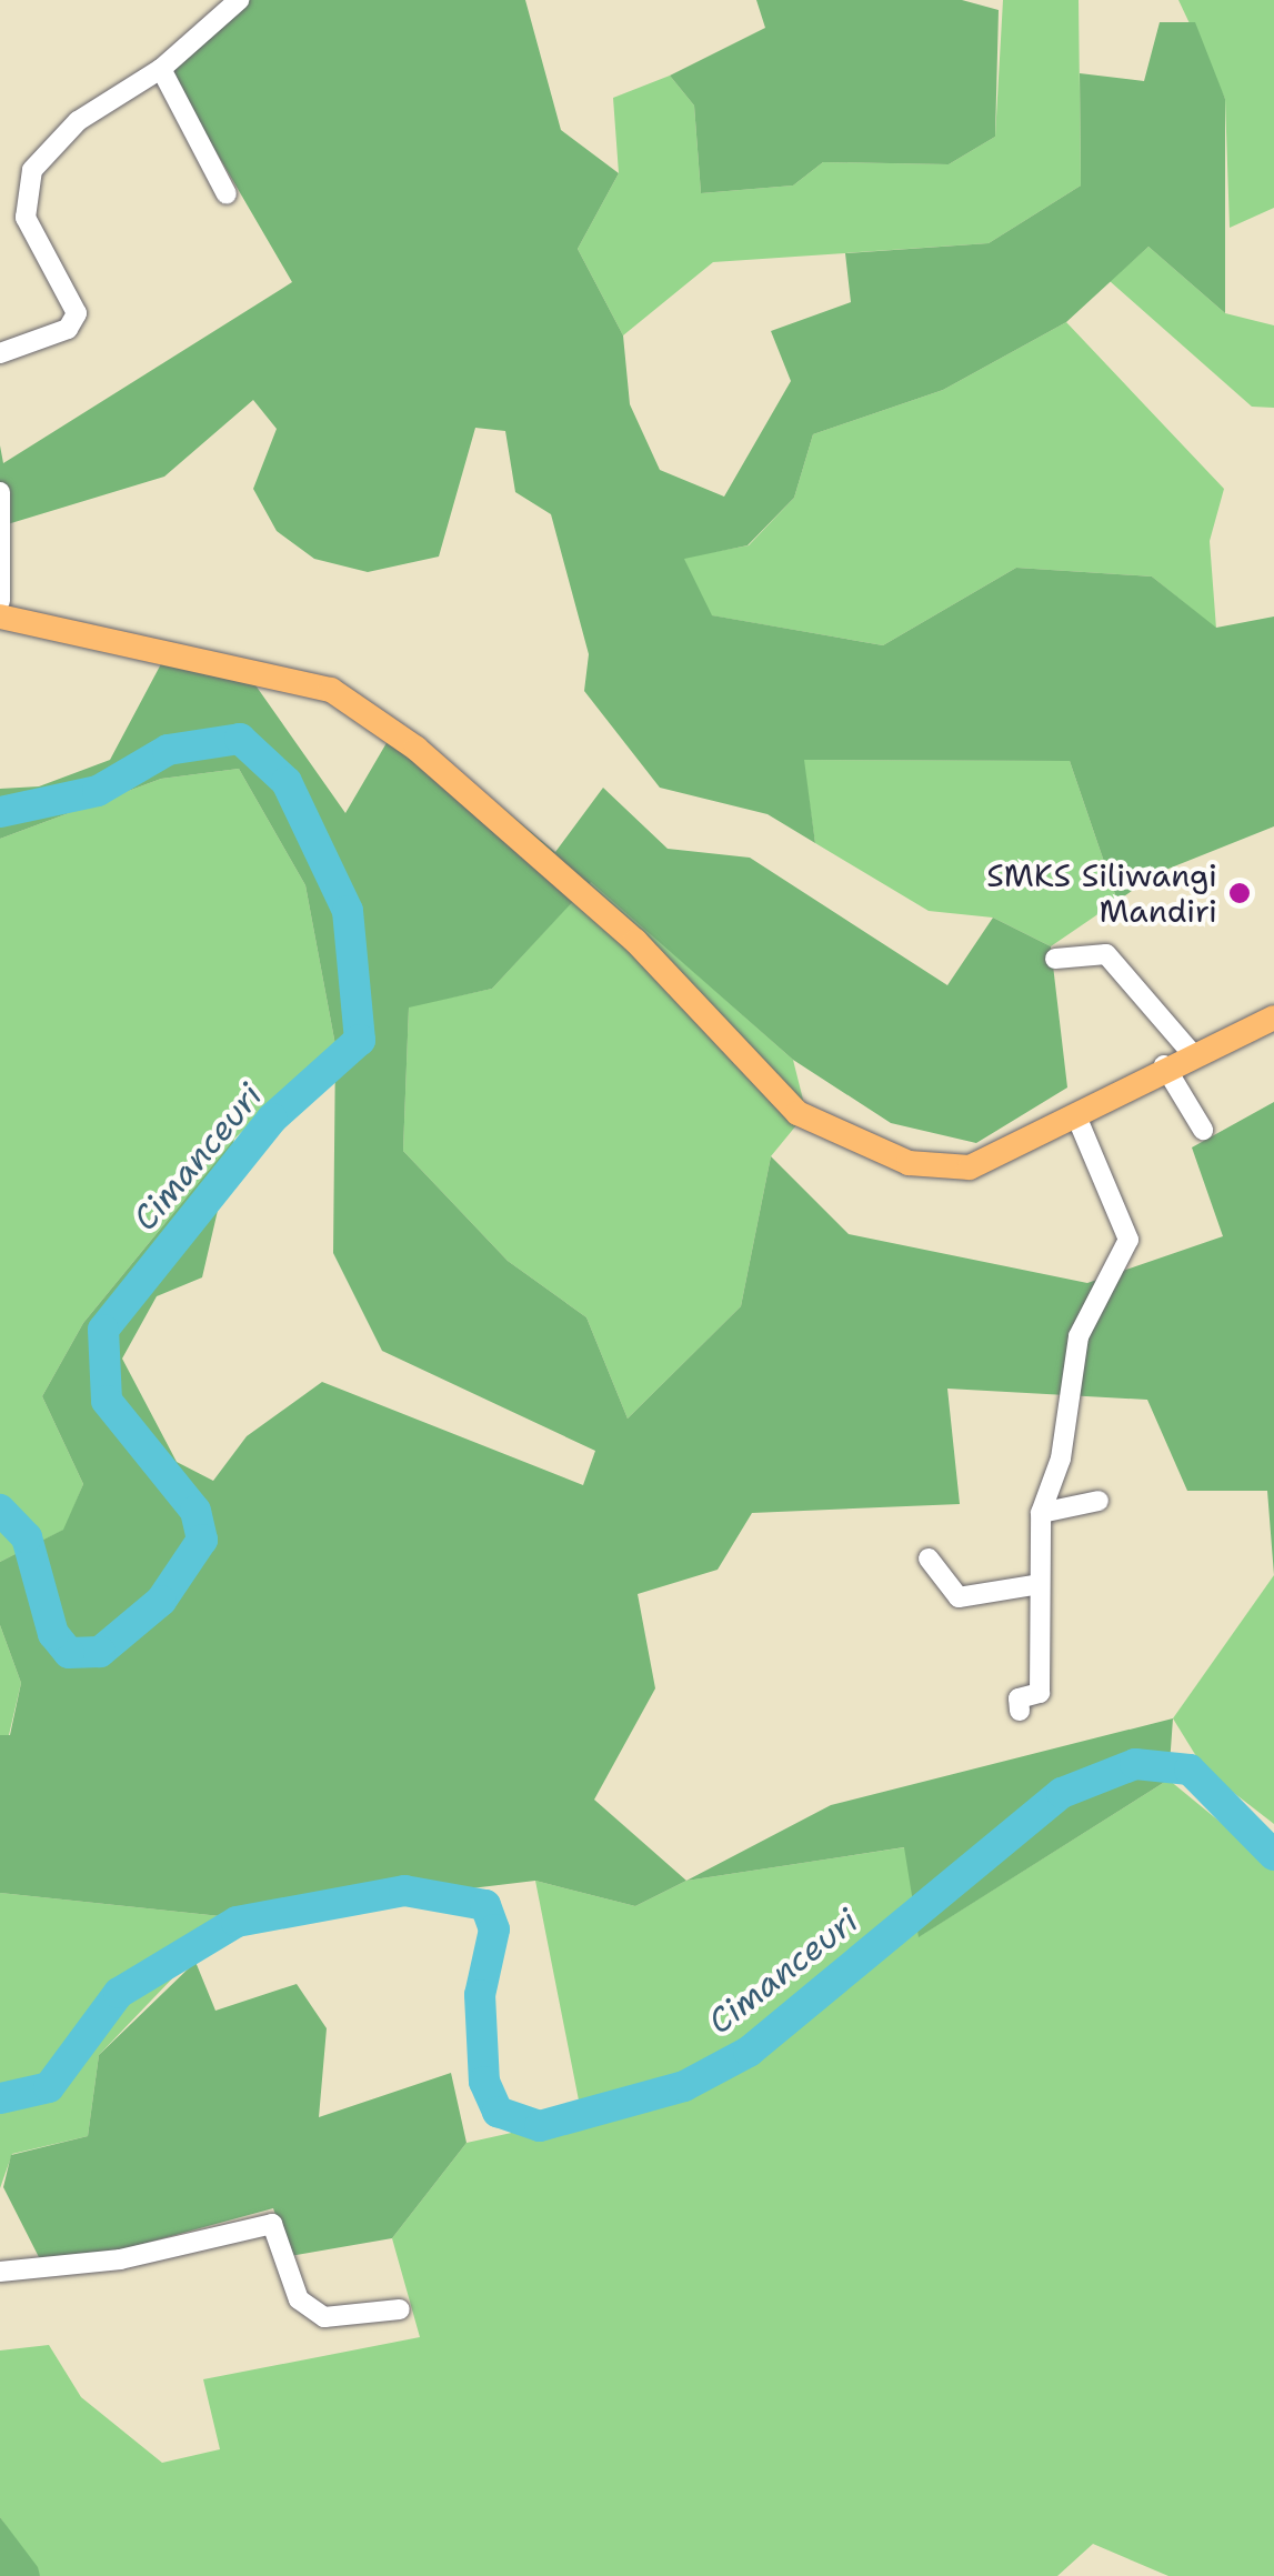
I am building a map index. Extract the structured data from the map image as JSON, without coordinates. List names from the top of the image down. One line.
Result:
{"water":["Cimanceuri"],"places":["SMKS Siliwangi Mandiri"]}
